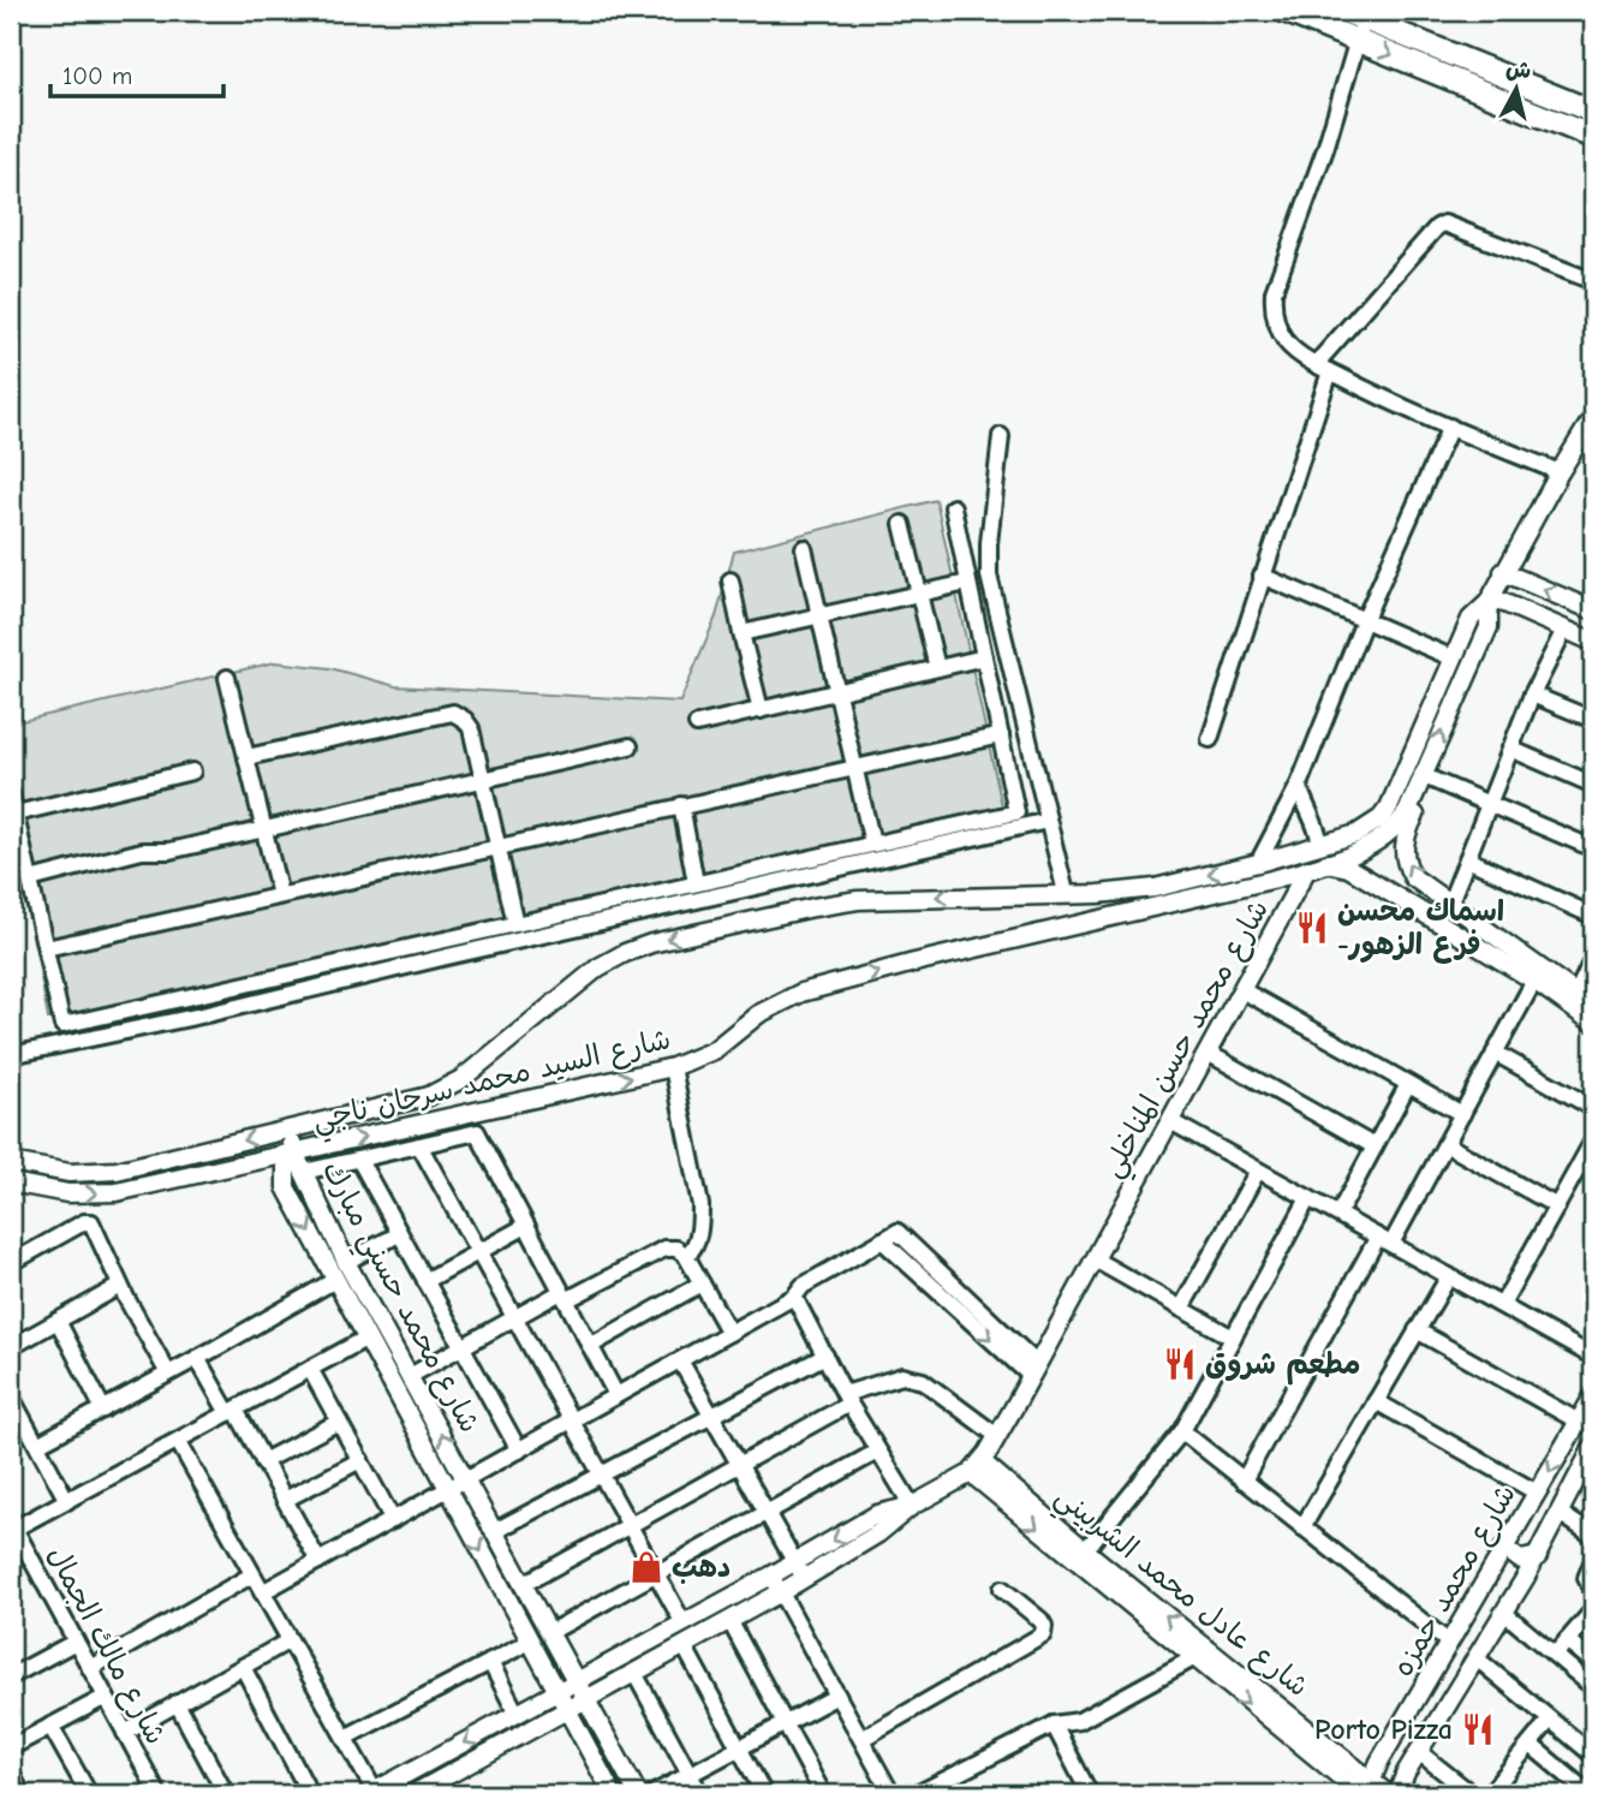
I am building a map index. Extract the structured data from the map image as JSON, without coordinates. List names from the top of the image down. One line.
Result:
{"streets":{"street":["شارع محمد حسن المناخلي","شارع السيد محمد سرحان ناجي","شارع محمد حسني مبارك","شارع محمد حمزه","شارع عادل محمد الشربيني","شارع مالك الجمال"]},"crossings":[["شارع محمد حسن المناخلي","شارع السيد محمد سرحان ناجي"],["شارع محمد حسن المناخلي","شارع محمد حسني مبارك"],["شارع محمد حسن المناخلي","شارع عادل محمد الشربيني"],["شارع السيد محمد سرحان ناجي","شارع محمد حسني مبارك"],["شارع محمد حمزه","شارع عادل محمد الشربيني"]],"places":{"restaurant":["اسماك محسن -فرع الزهور","مطعم شروق","Porto Pizza"],"shop":["دهب"]},"scale_bar":"100 m","north":"top"}
